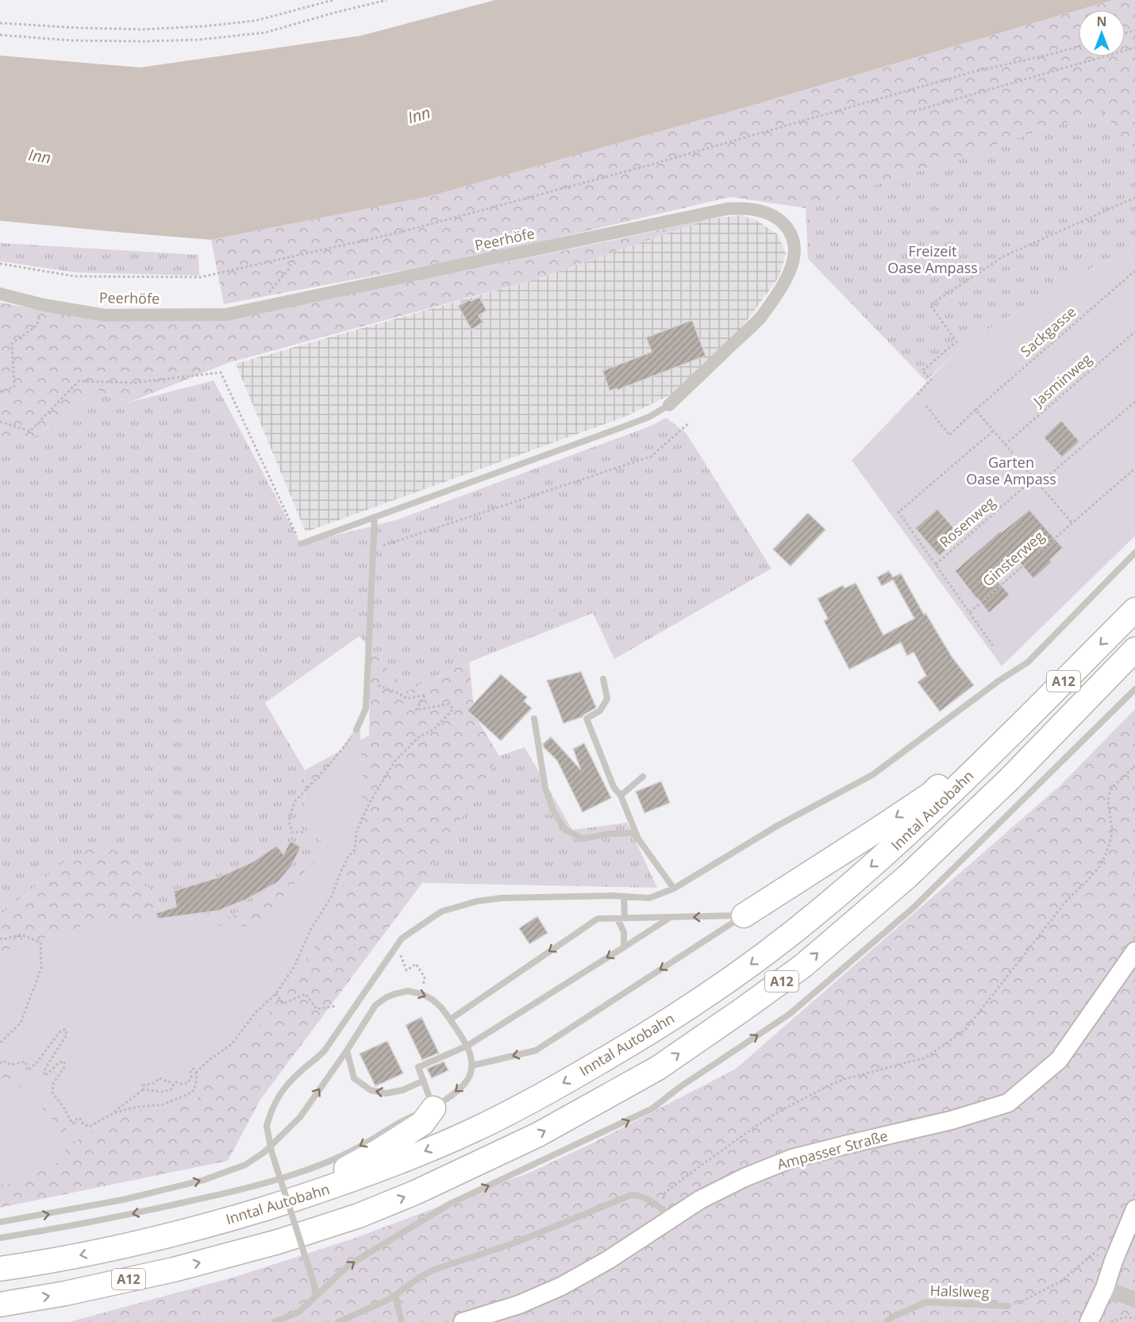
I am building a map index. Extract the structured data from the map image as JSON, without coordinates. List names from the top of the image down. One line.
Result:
{"streets":{"highway":["A12","Inntal Autobahn"],"main road":["Ampasser Straße"],"street":["Peerhöfe"],"lane":["Halslweg"],"path":["Sackgasse","Jasminweg","Rosenweg","Ginsterweg"]},"water":["Inn"],"parks":["Freizeit Oase Ampass","Garten Oase Ampass"],"north":"top"}
